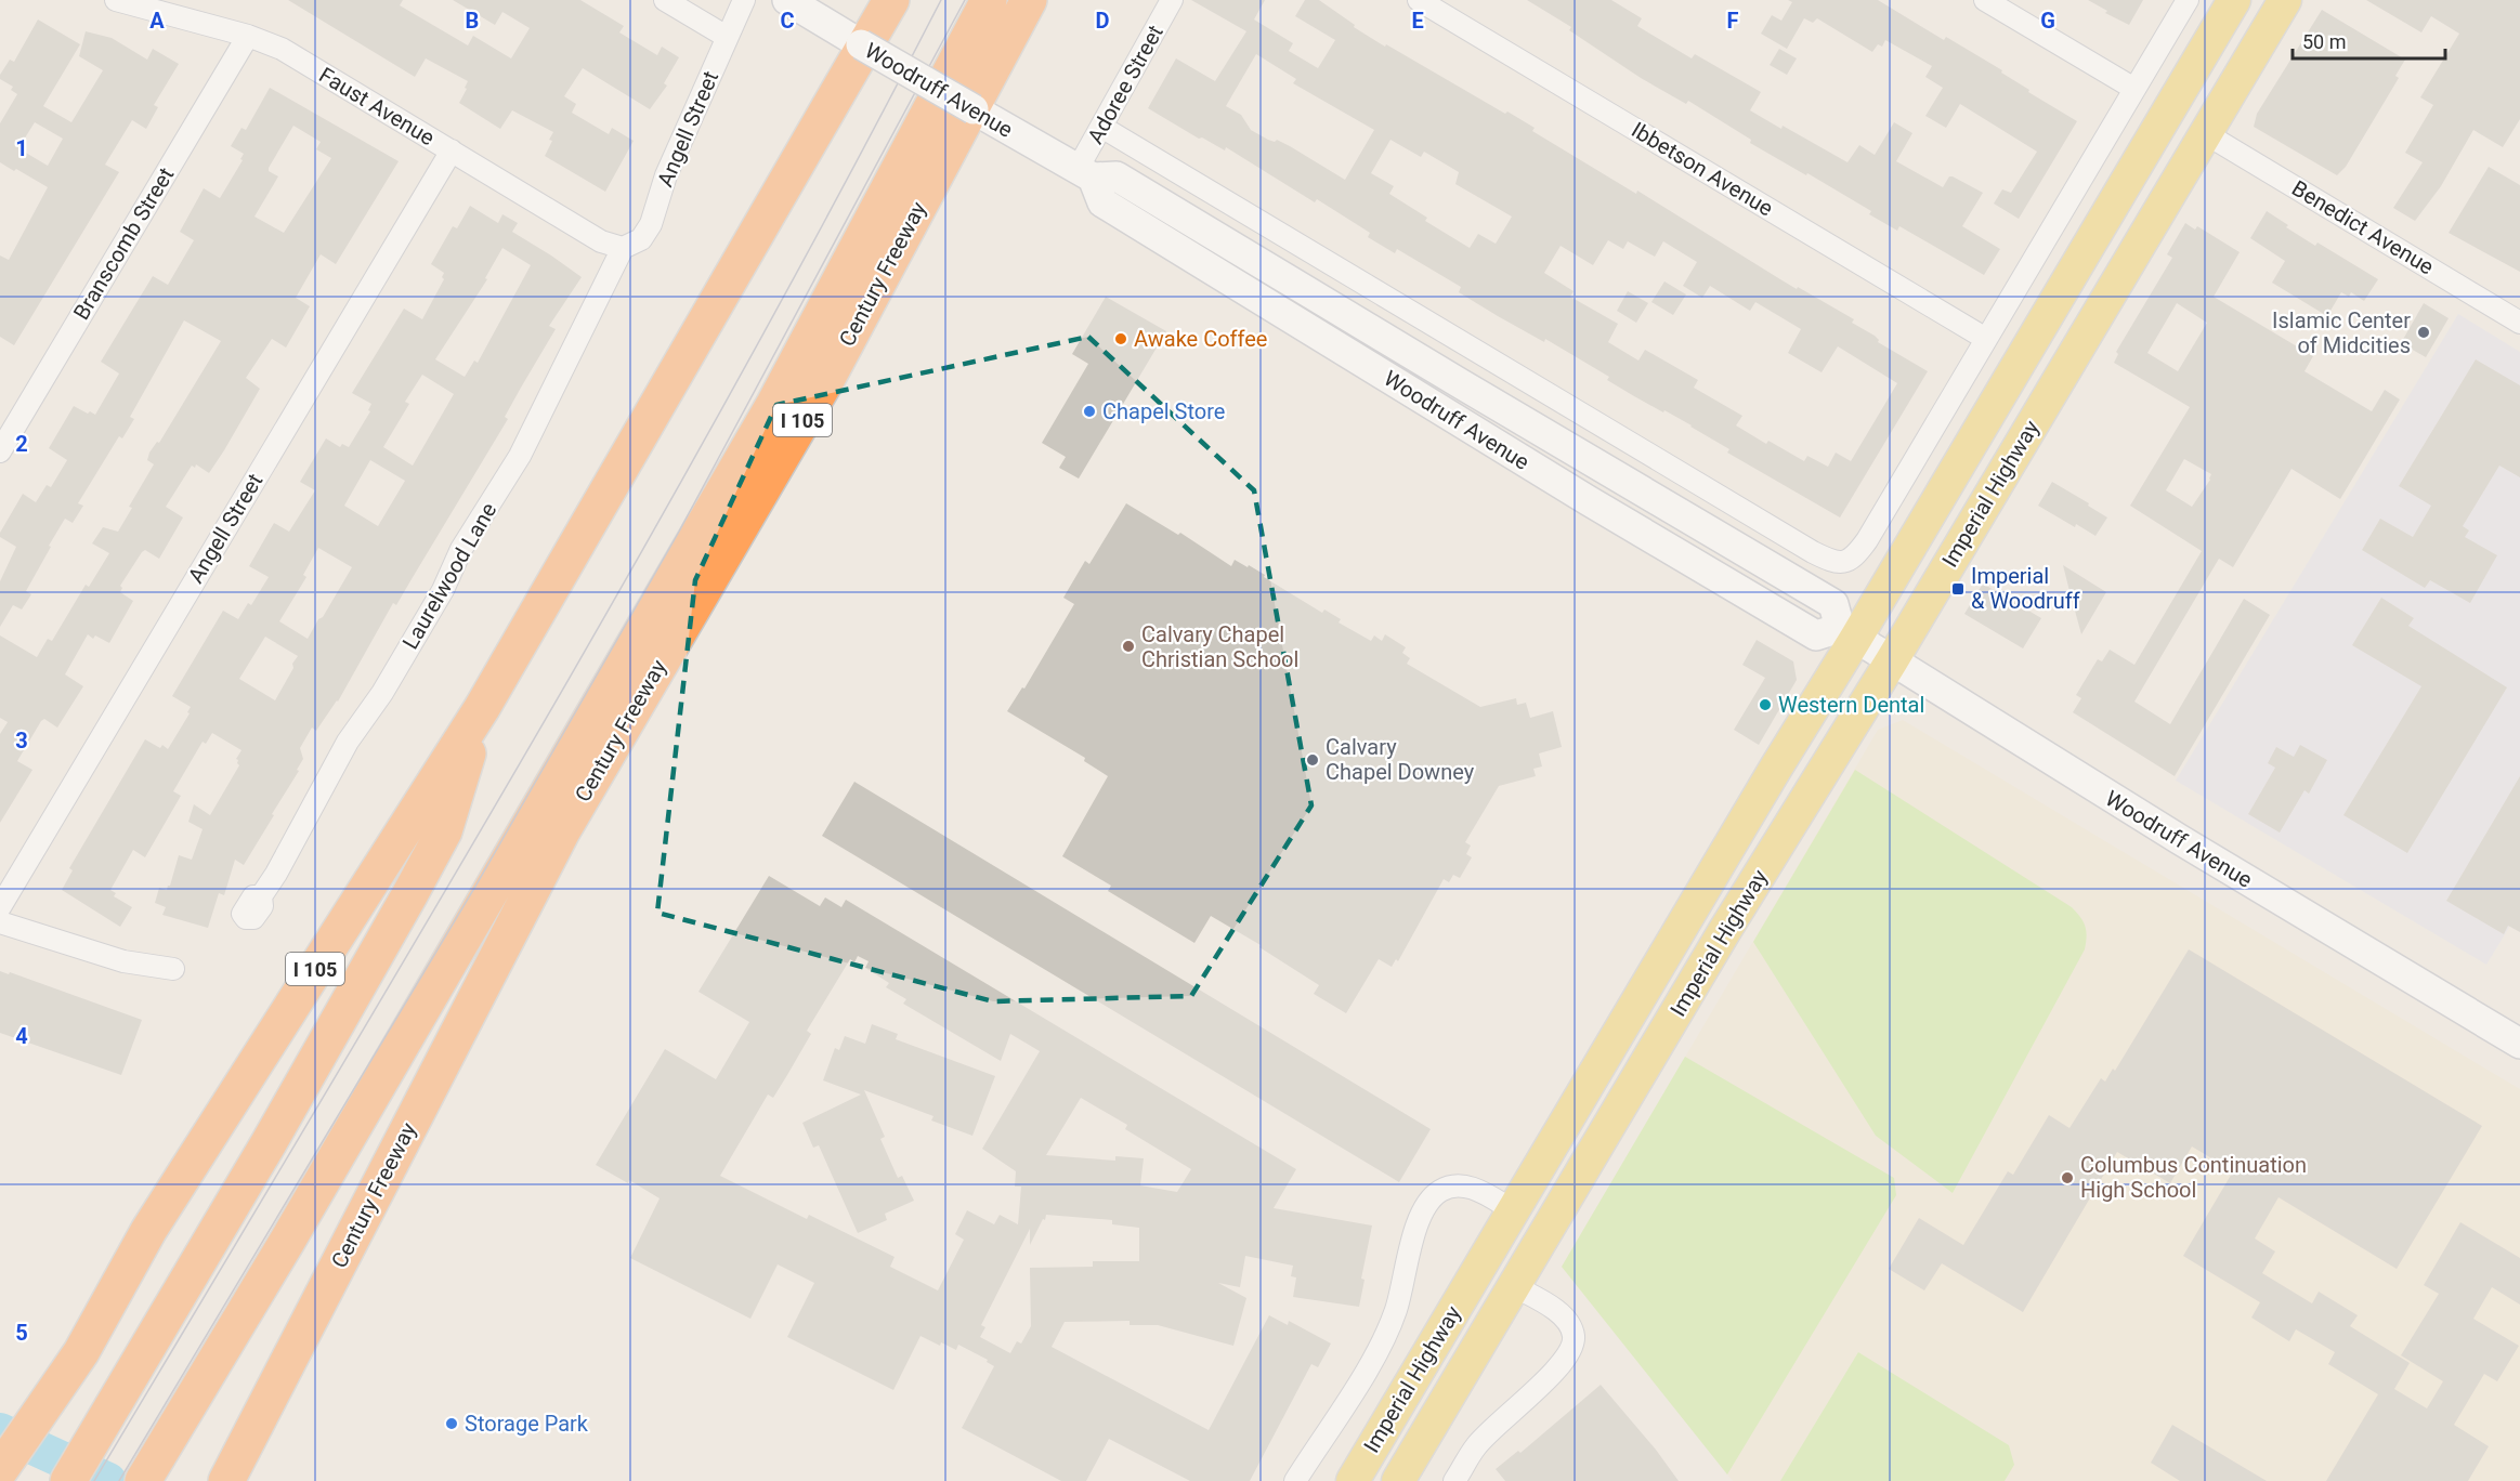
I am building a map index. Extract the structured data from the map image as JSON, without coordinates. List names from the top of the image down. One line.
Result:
{"streets":{"highway":["Century Freeway","I 105"],"main road":["Woodruff Avenue","Imperial Highway"],"street":["Adoree Street","Faust Avenue","Angell Street","Ibbetson Avenue","Benedict Avenue","Branscomb Street","Laurelwood Lane"]},"crossings":[["Adoree Street","Woodruff Avenue"],["Woodruff Avenue","Imperial Highway"],["Faust Avenue","Angell Street"],["Faust Avenue","Branscomb Street"],["Faust Avenue","Laurelwood Lane"],["Angell Street","Laurelwood Lane"],["Benedict Avenue","Imperial Highway"]],"places":{"other":["Islamic Center of Midcities","Awake Coffee","Chapel Store","Calvary Chapel Christian School","Western Dental","Calvary Chapel Downey","Columbus Continuation High School","Storage Park"],"transit":["Imperial & Woodruff"]},"scale_bar":"50 m","grid":{"columns":["A","B","C","D","E","F","G"],"rows":["1","2","3","4","5"]}}
